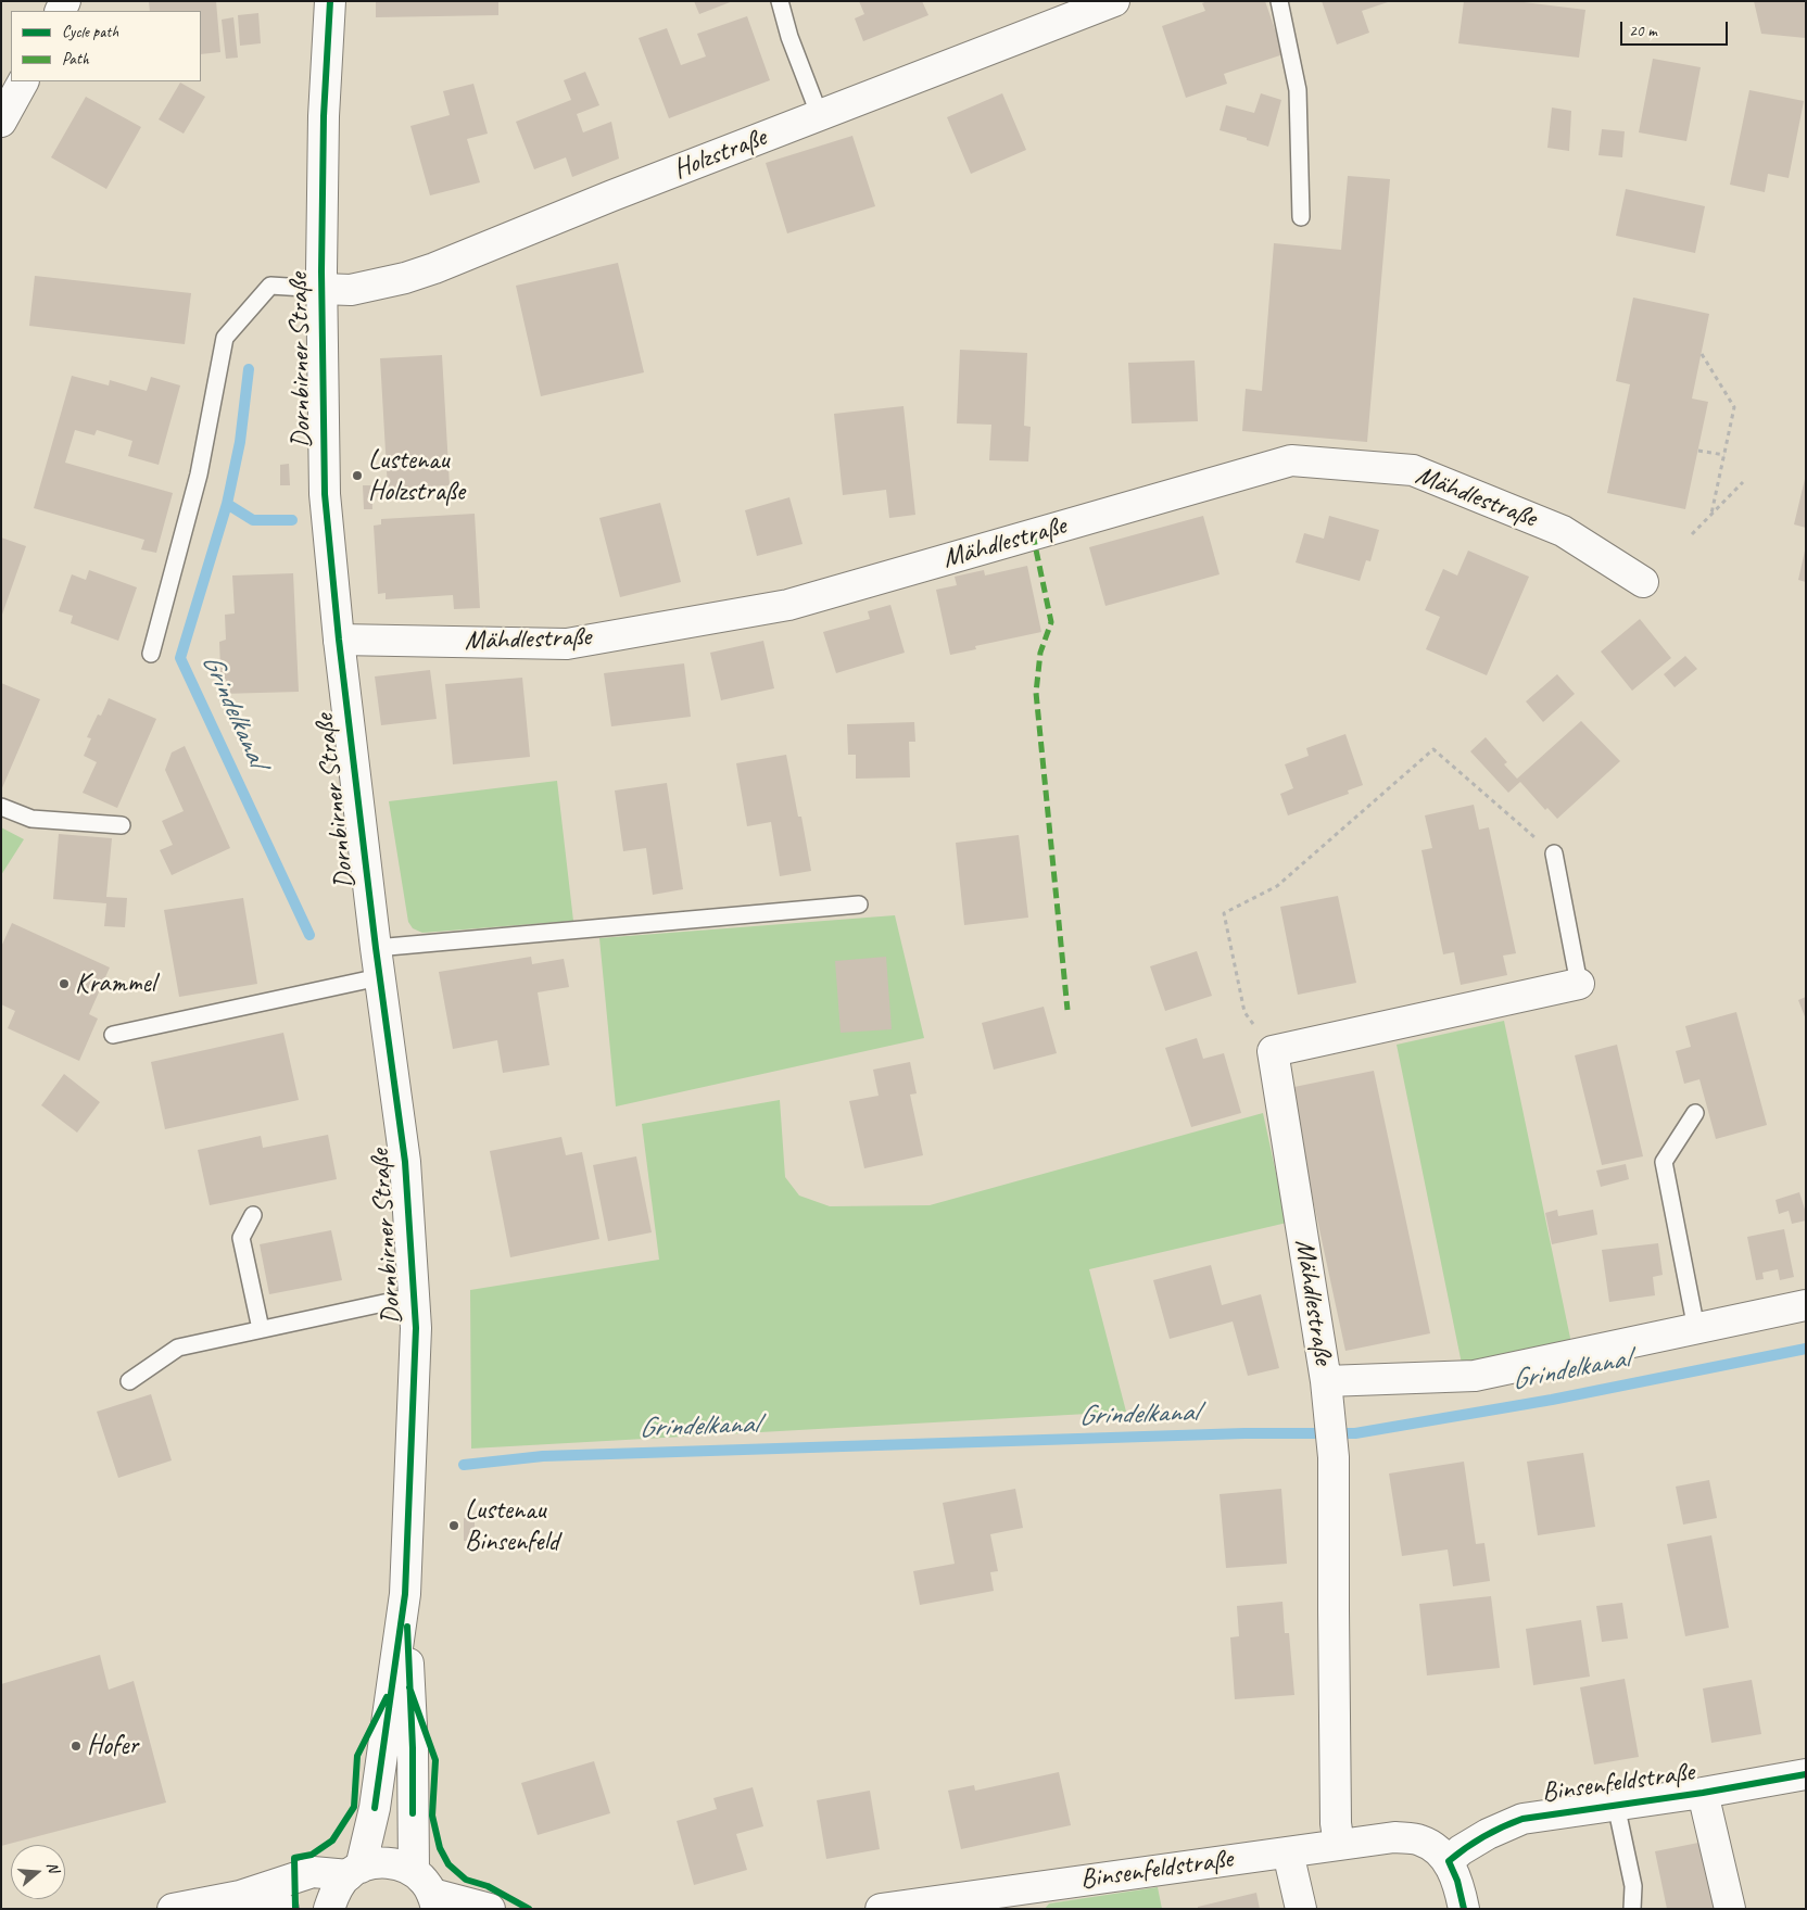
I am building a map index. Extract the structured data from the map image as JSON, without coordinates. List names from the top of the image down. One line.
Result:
{"streets":{"street":["Holzstraße","Dornbirner Straße","Mähdlestraße","Binsenfeldstraße"]},"crossings":[["Holzstraße","Dornbirner Straße"],["Dornbirner Straße","Mähdlestraße"]],"water":["Grindelkanal"],"places":["Lustenau Holzstraße","Krammel","Lustenau Binsenfeld","Hofer"],"legend":["Cycle path","Path"],"scale_bar":"20 m","north":"right"}
